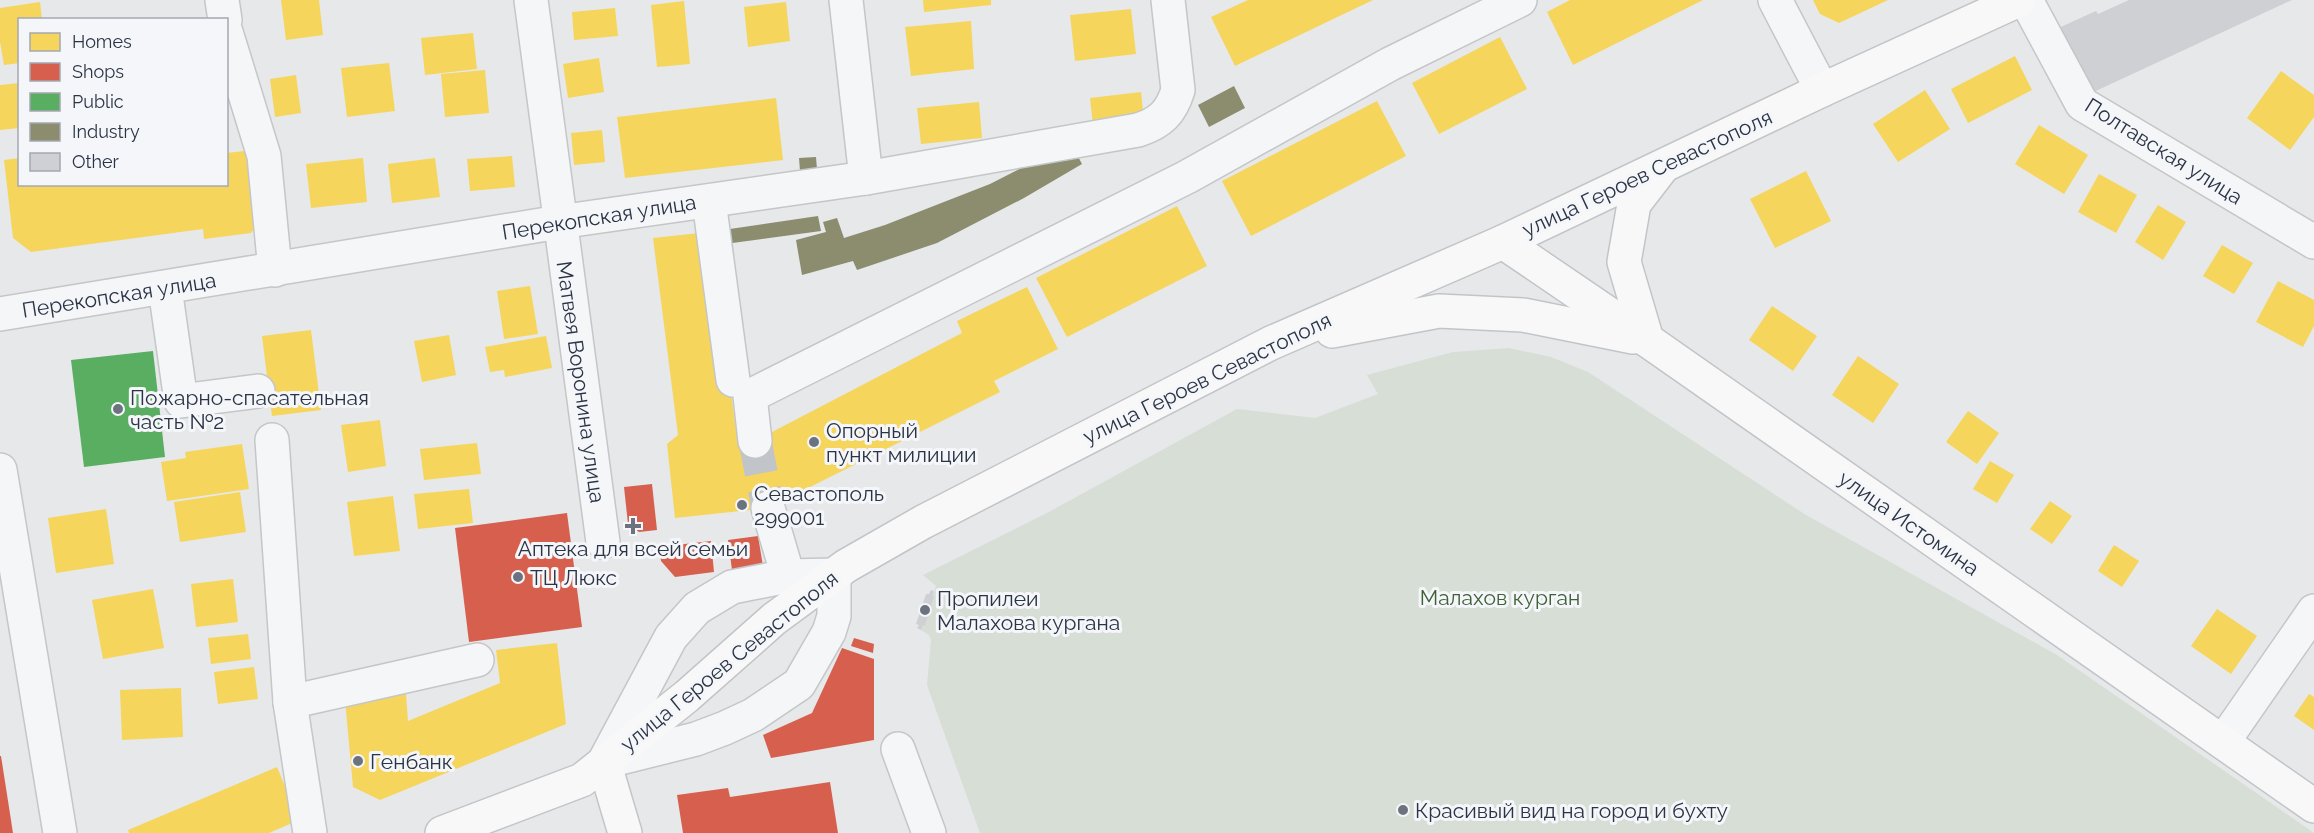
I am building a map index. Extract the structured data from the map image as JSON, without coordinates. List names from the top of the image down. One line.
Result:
{"streets":{"main road":["улица Героев Севастополя","улица Истомина"],"street":["Полтавская улица","Перекопская улица","Матвея Воронина улица"]},"crossings":[["улица Героев Севастополя","улица Истомина"],["Перекопская улица","Матвея Воронина улица"]],"parks":["Малахов курган"],"places":{"other":["Пожарно-спасательная часть №2","Опорный пункт милиции","Севастополь 299001","ТЦ Люкс","Пропилеи Малахова кургана","Генбанк","Красивый вид на город и бухту"],"health":["Аптека для всей семьи"]},"legend":["Homes","Shops","Public","Industry","Other"]}
